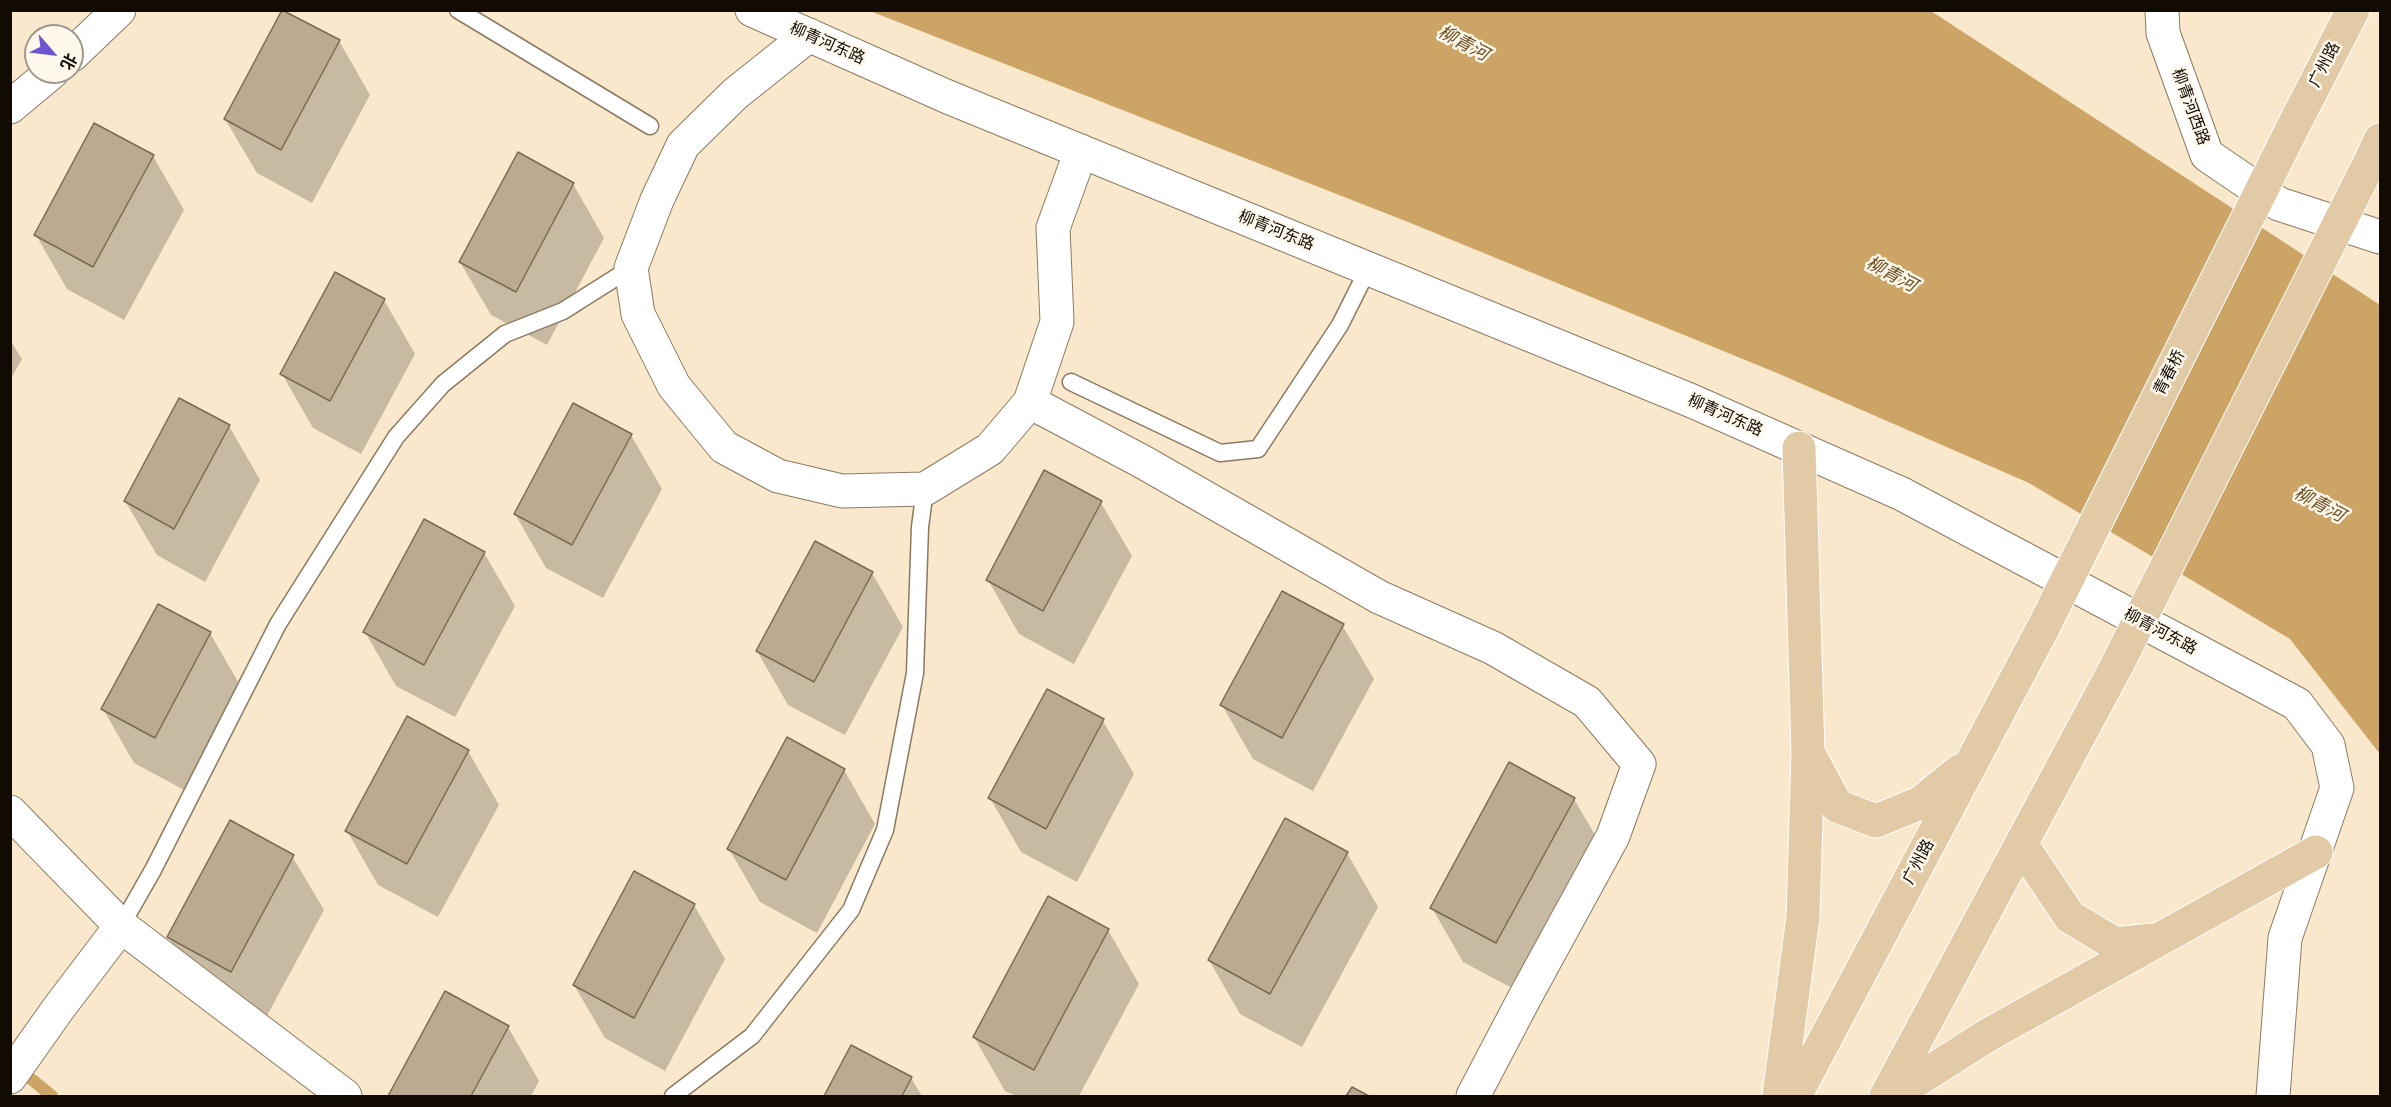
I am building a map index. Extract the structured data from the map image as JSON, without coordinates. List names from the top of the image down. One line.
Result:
{"streets":{"main road":["广州路","青春桥"],"street":["柳青河东路","柳青河西路"]},"crossings":[["广州路","青春桥"]],"water":["柳青河"],"north":"bottom right"}
